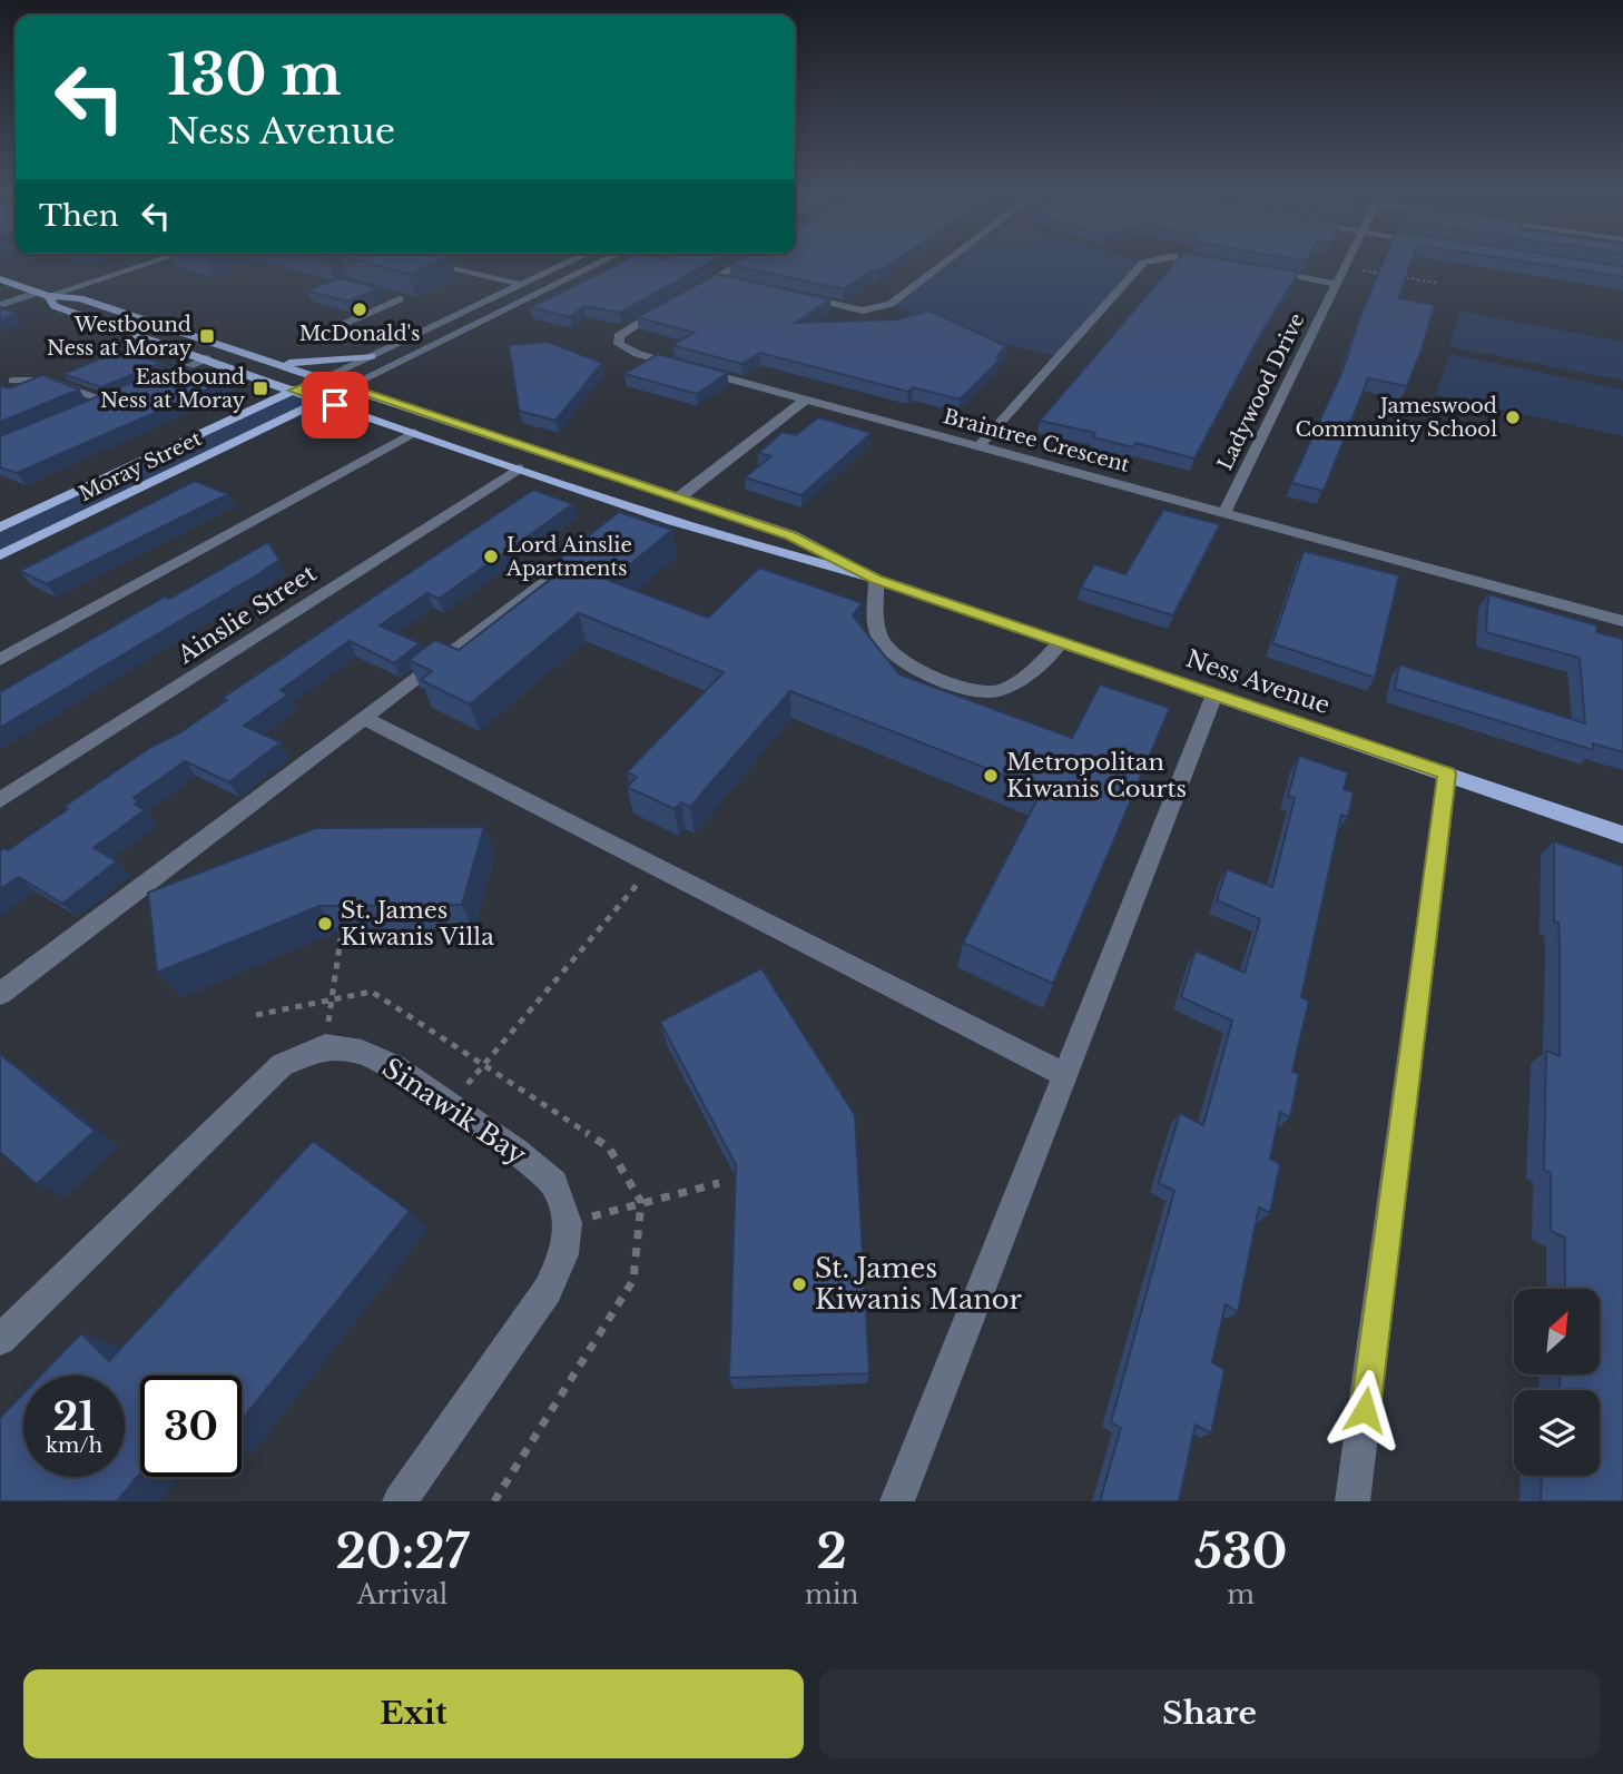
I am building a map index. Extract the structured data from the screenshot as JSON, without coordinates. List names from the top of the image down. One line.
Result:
{"streets":{"main road":["Moray Street","Ness Avenue"],"street":["Ladywood Drive","Braintree Crescent","Ainslie Street","Sinawik Bay"]},"crossings":[["Ladywood Drive","Braintree Crescent"],["Moray Street","Ness Avenue"],["Ainslie Street","Ness Avenue"]],"places":{"other":["McDonald's","Jameswood Community School","Lord Ainslie Apartments","Metropolitan Kiwanis Courts","St. James Kiwanis Villa","St. James Kiwanis Manor"],"transit":["Westbound Ness at Moray","Eastbound Ness at Moray"]},"north":"top right","page":{"turn":["130 m","Ness Avenue"],"then":"Then","speed":"21 km/h","limit":"30","eta":["20:27","Arrival","2","min","530","m"],"buttons":["Exit","Share"]}}
